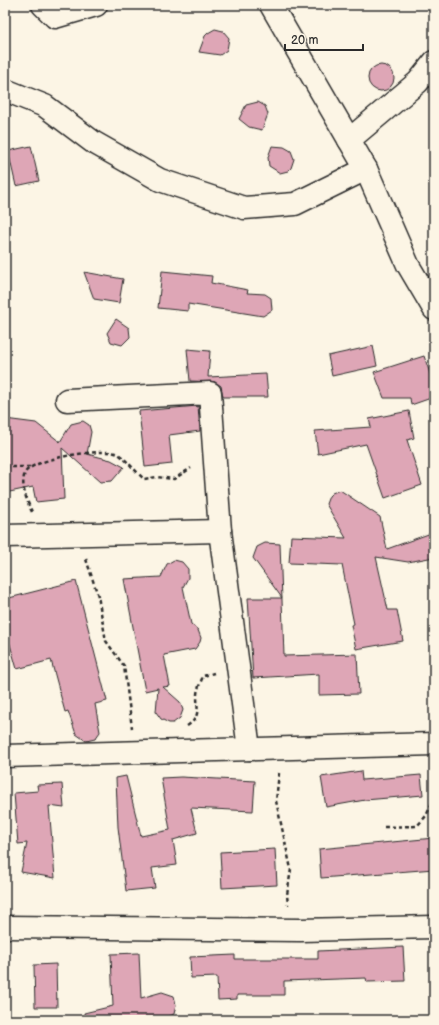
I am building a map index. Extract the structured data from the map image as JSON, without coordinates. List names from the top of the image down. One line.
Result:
{"scale_bar":"20 m"}
